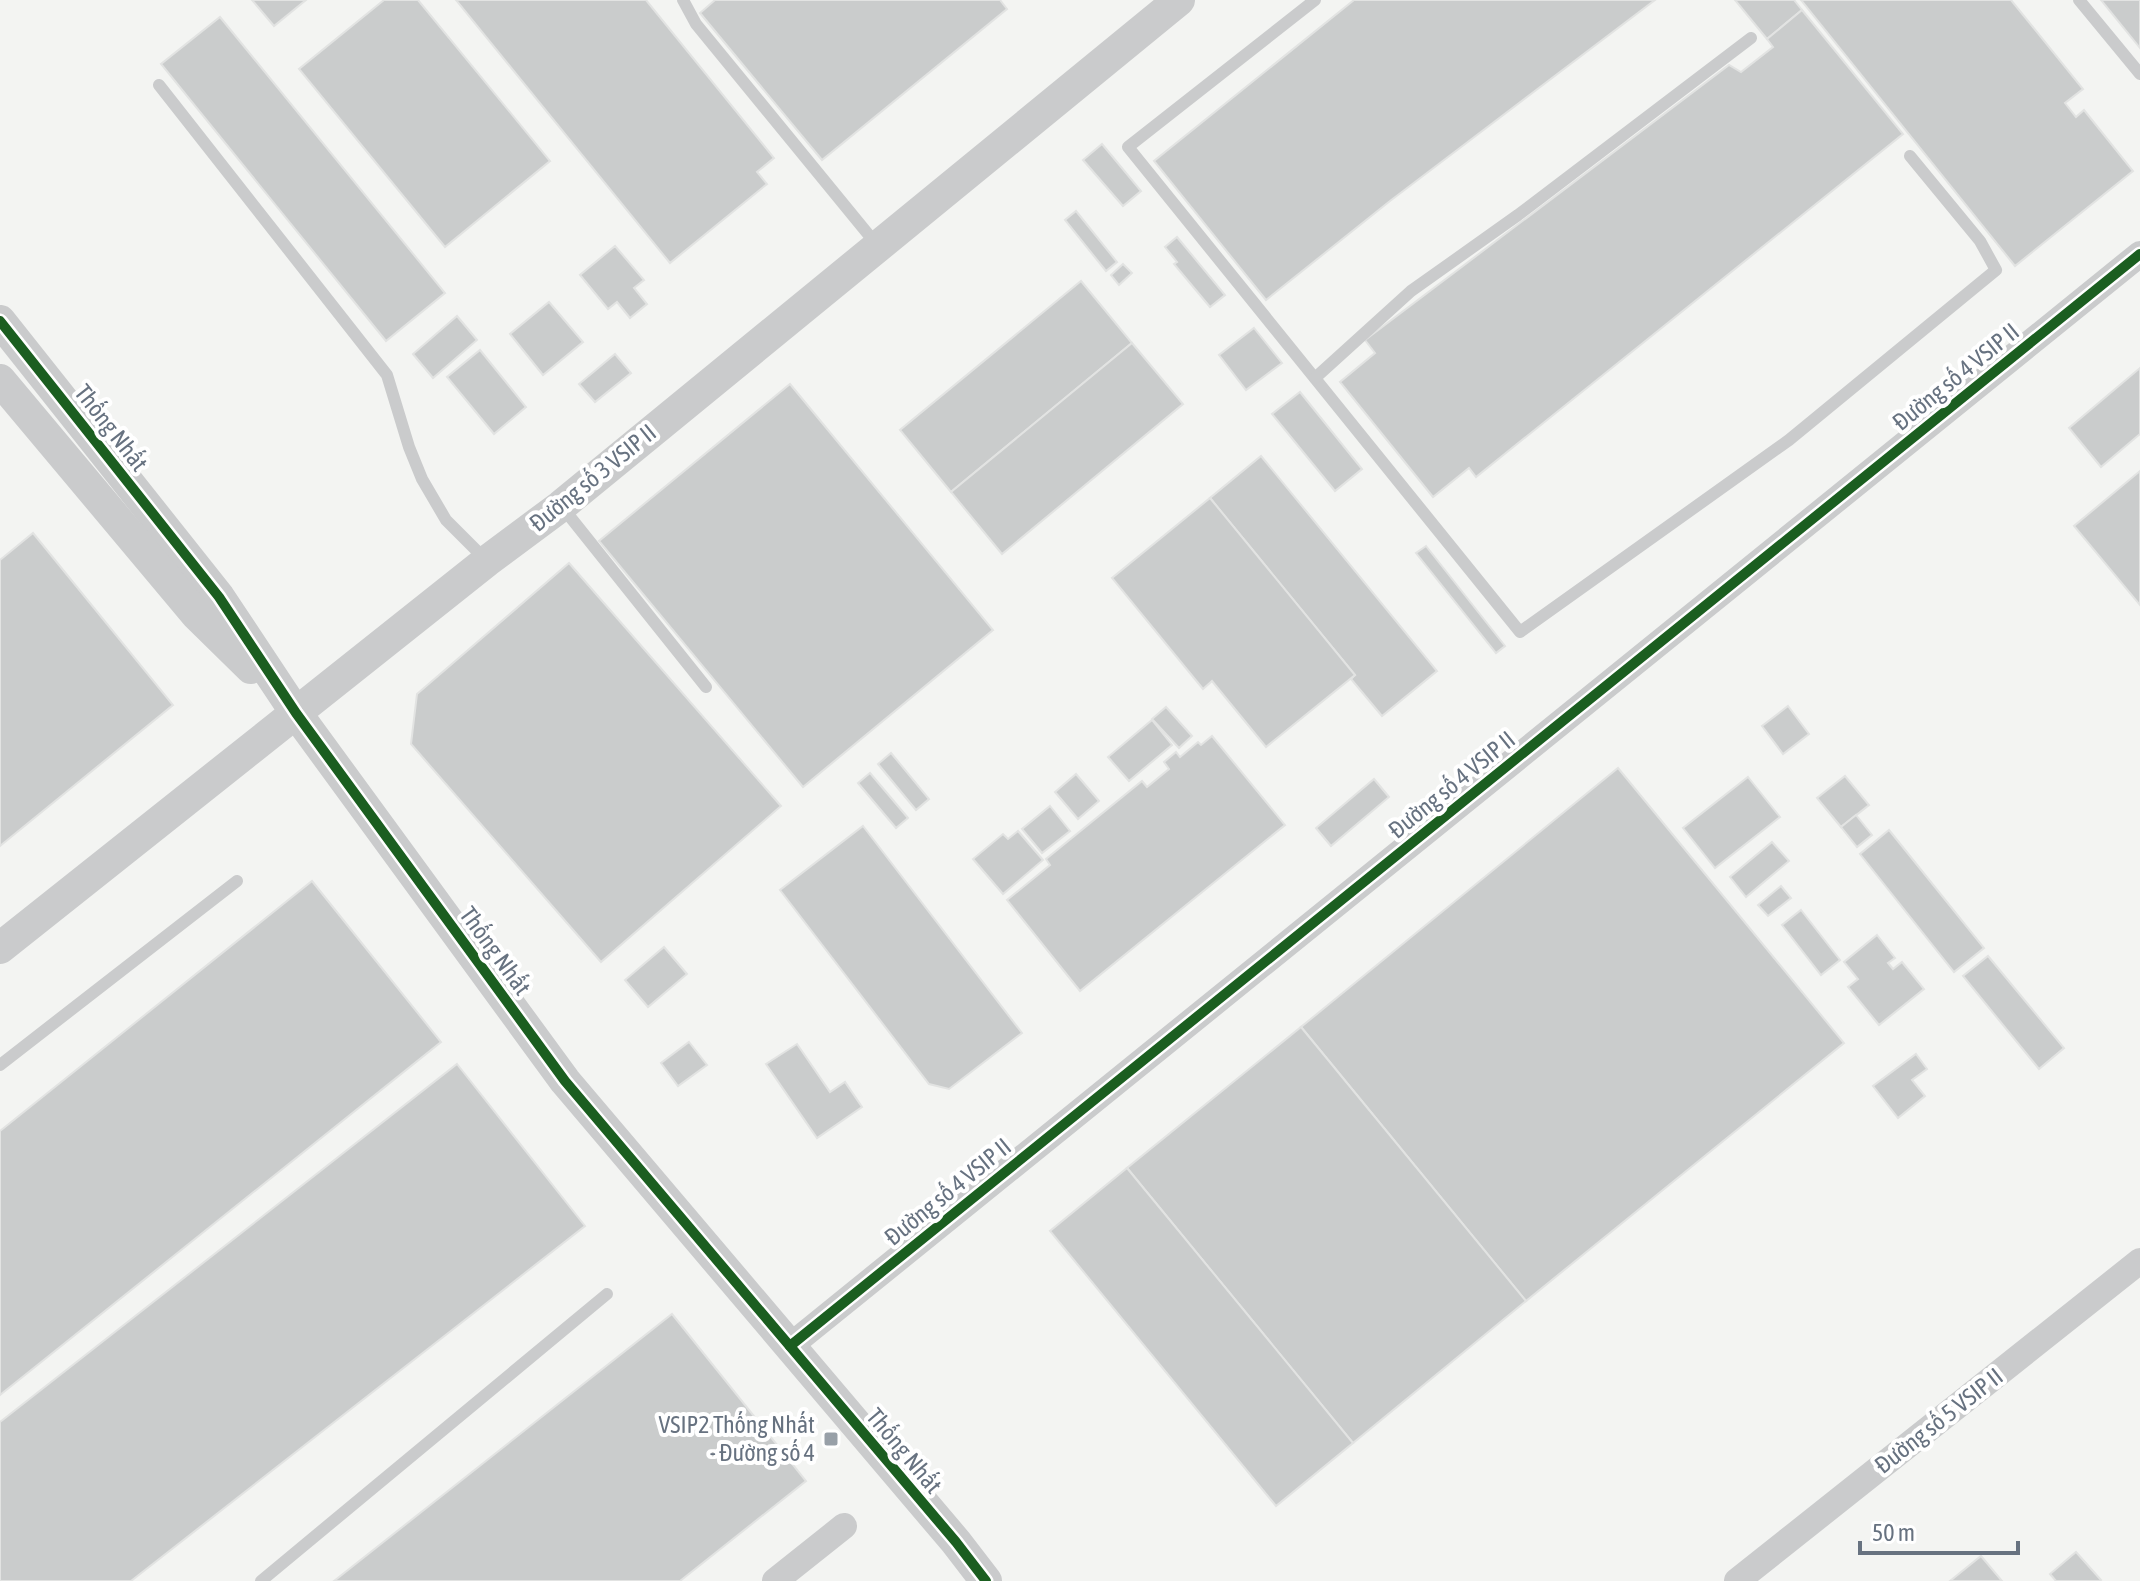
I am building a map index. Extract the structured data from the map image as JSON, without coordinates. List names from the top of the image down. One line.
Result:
{"streets":{"street":["Đường số 4 VSIP II","Thống Nhất","Đường số 3 VSIP II","Đường số 5 VSIP II"]},"crossings":[["Đường số 4 VSIP II","Thống Nhất"],["Thống Nhất","Đường số 3 VSIP II"]],"places":{"transit":["VSIP2 Thống Nhất - Đường số 4"]},"scale_bar":"50 m"}
